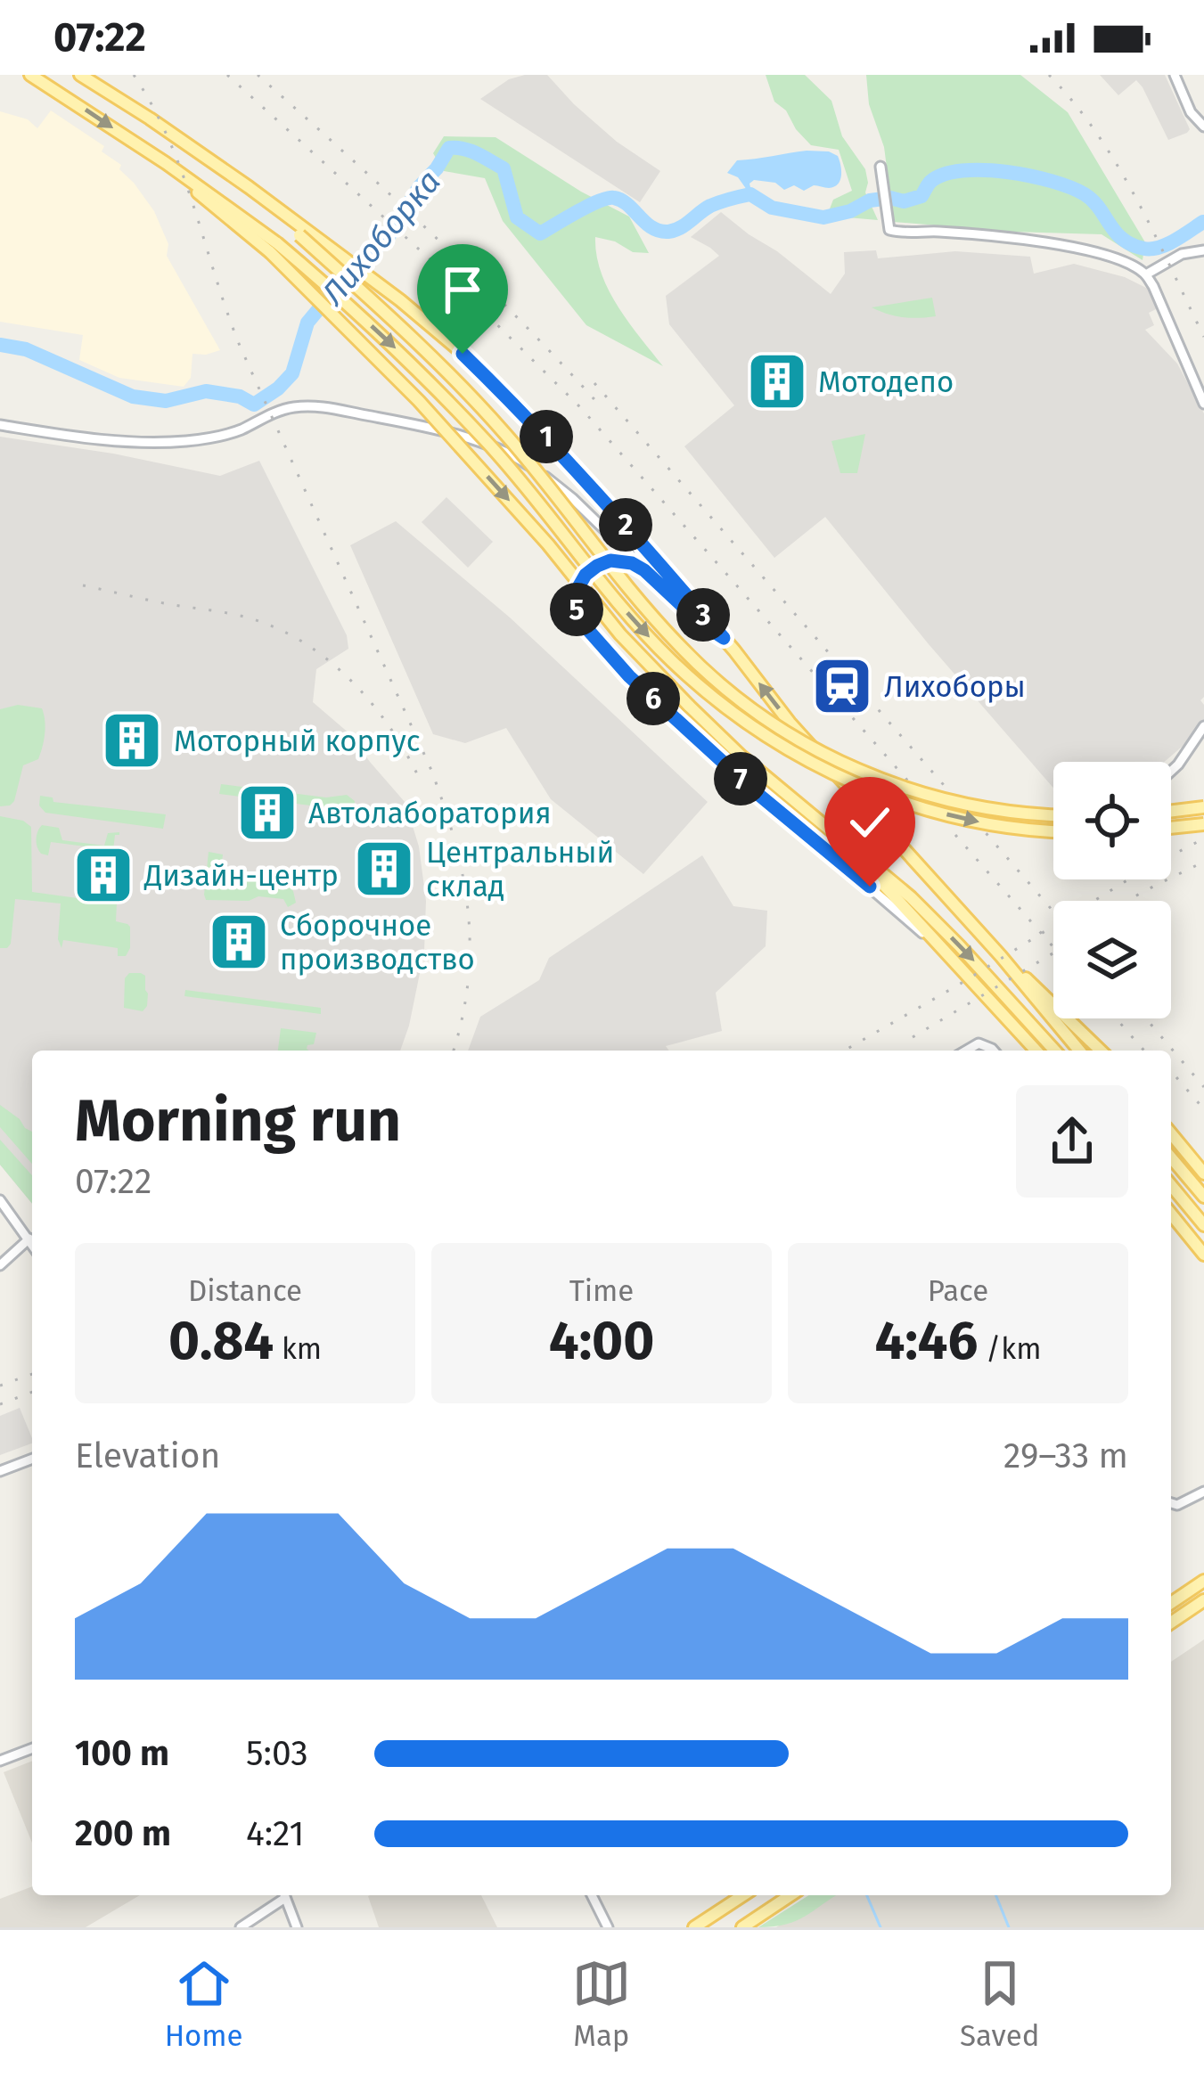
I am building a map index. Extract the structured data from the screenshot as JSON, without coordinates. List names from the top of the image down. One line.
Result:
{"water":["Лихоборка"],"places":{"building":["Мотодепо","Моторный корпус","Автолаборатория","Центральный склад","Дизайн-центр","Сборочное производство"],"station":["Лихоборы"]},"page":{"status":"07:22","pins":["1","2","5","3","6","7"],"heading":["Morning run","07:22"],"stats":[["Distance","0.84 km"],["Time","4:00"],["Pace","4:46 /km"]],"chart":["Elevation","29–33 m"],"list":[{"name":"100 m","note":"5:03"},{"name":"200 m","note":"4:21"}],"tabs":["Home","Map","Saved"]}}
